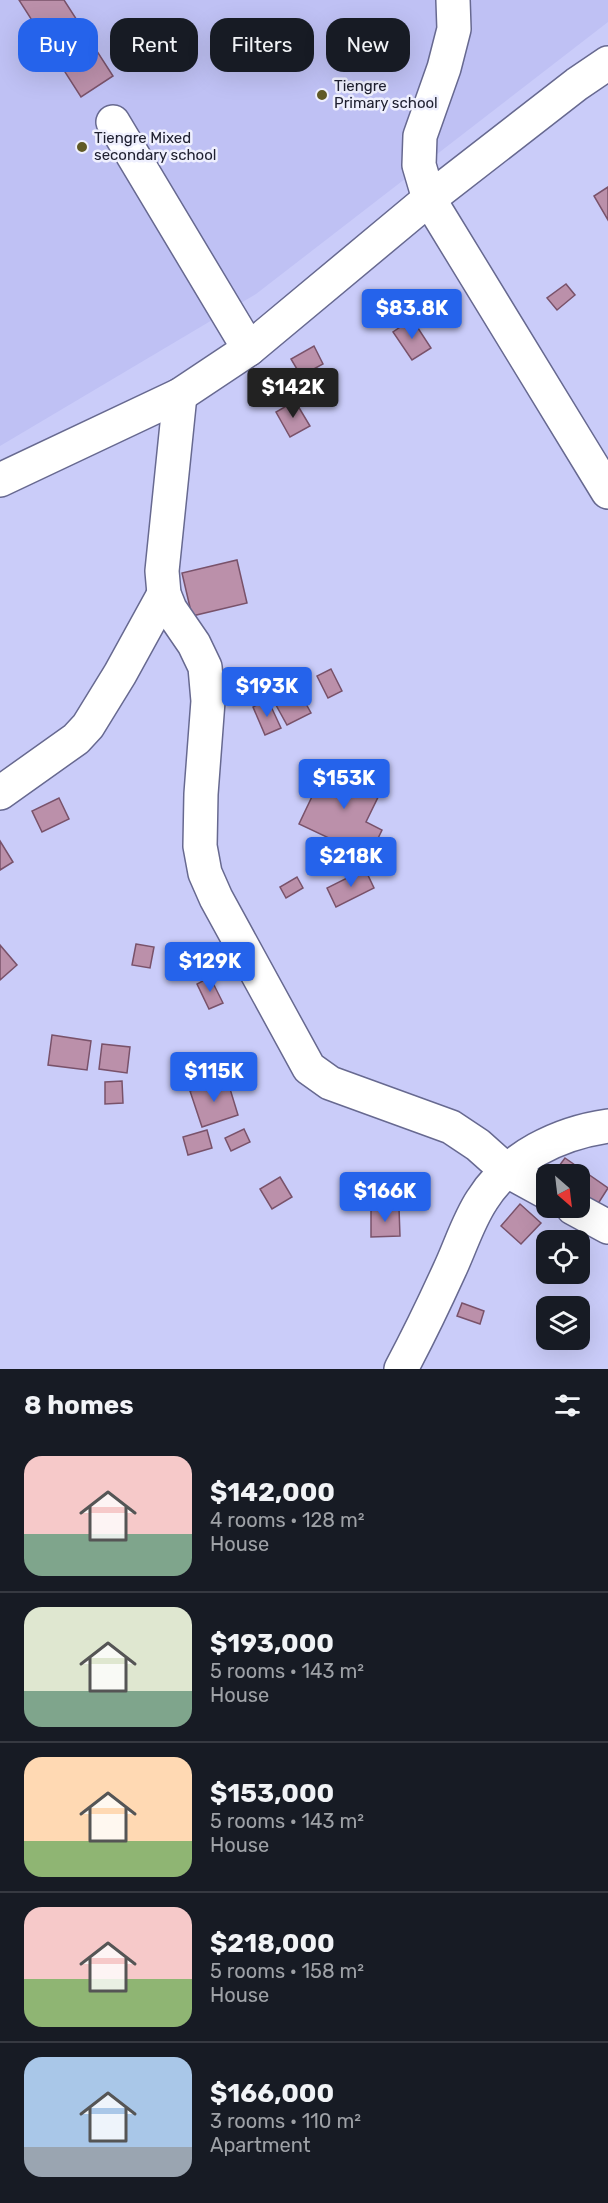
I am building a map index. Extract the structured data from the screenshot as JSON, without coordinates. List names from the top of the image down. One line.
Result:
{"places":["Tiengre Primary school","Tiengre Mixed secondary school"],"north":"bottom right","page":{"chip":["Buy","Rent","Filters","New"],"price":["$83.8K","$142K","$193K","$153K","$218K","$129K","$115K","$166K"],"heading":"8 homes","list":[{"name":"$142,000","note":"4 rooms · 128 m² · House"},{"name":"$193,000","note":"5 rooms · 143 m² · House"},{"name":"$153,000","note":"5 rooms · 143 m² · House"},{"name":"$218,000","note":"5 rooms · 158 m² · House"},{"name":"$166,000","note":"3 rooms · 110 m² · Apartment"}]}}
